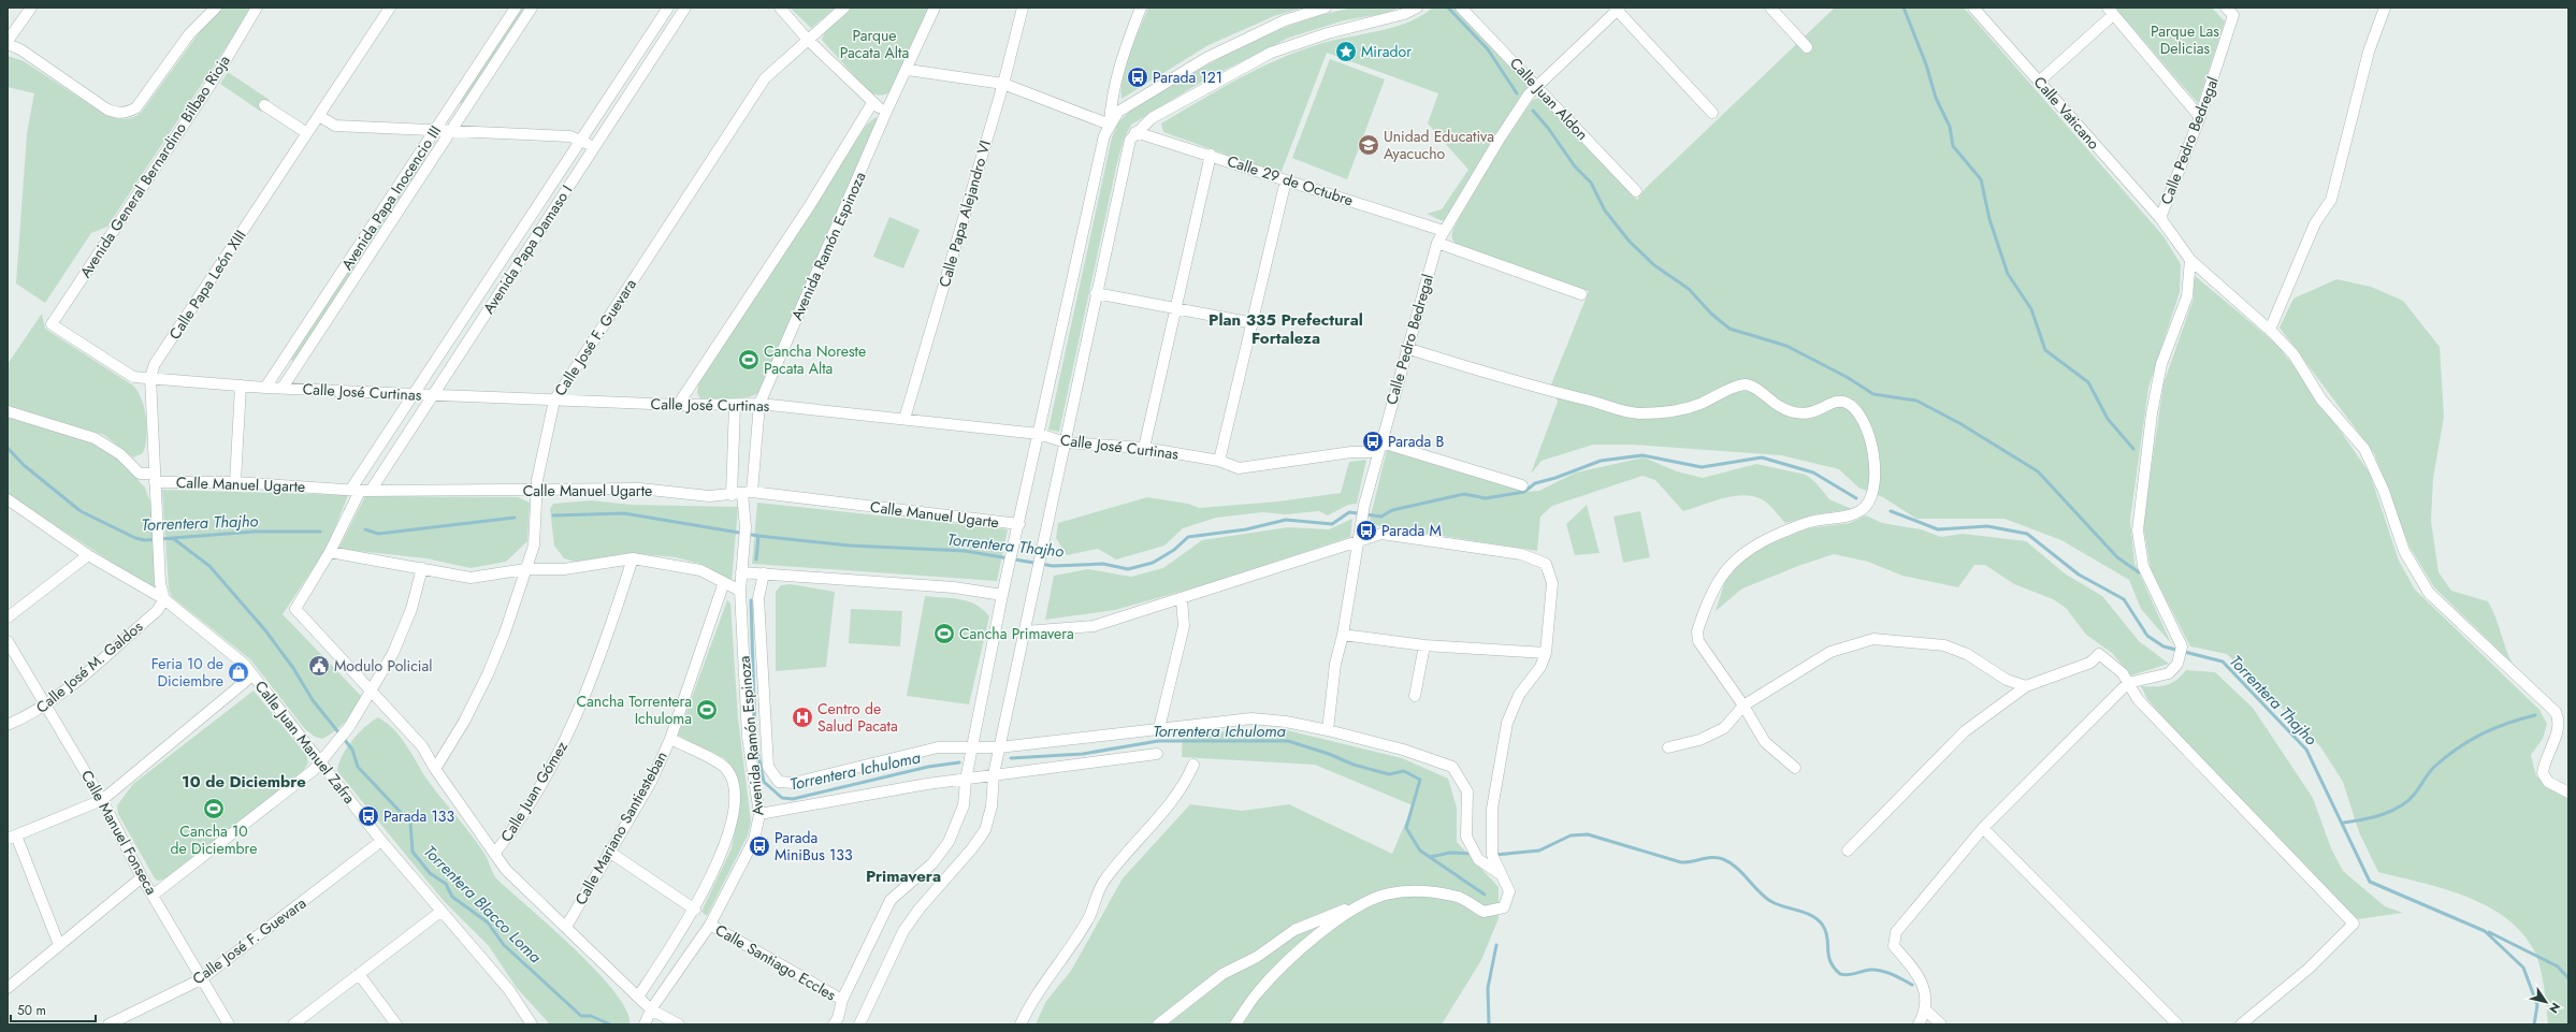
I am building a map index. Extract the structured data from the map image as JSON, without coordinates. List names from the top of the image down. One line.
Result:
{"streets":{"street":["Calle Juan Aldon","Calle Vaticano","Calle Pedro Bedregal","Avenida General Bernardino Bilbao Rioja","Calle 29 de Octubre","Avenida Papa Inocencio III","Calle Papa Alejandro VI","Avenida Ramón Espinoza","Avenida Papa Damaso I","Calle Papa León XIII","Calle José F. Guevara","Calle José Curtinas","Calle Manuel Ugarte","Calle José M. Galdos","Calle Juan Manuel Zafra","Calle Juan Gómez","Calle Mariano Santiesteban","Calle Manuel Fonseca","Calle Santiago Eccles"]},"crossings":[["Calle Juan Aldon","Calle Pedro Bedregal"],["Calle Vaticano","Calle Pedro Bedregal"],["Calle Pedro Bedregal","Calle 29 de Octubre"],["Calle Pedro Bedregal","Calle José Curtinas"],["Avenida General Bernardino Bilbao Rioja","Calle José Curtinas"],["Avenida Papa Inocencio III","Calle José Curtinas"],["Calle Papa Alejandro VI","Calle José Curtinas"],["Avenida Ramón Espinoza","Calle José Curtinas"],["Avenida Ramón Espinoza","Calle Manuel Ugarte"],["Avenida Ramón Espinoza","Calle Santiago Eccles"],["Avenida Papa Damaso I","Calle José Curtinas"],["Avenida Papa Damaso I","Calle Manuel Ugarte"],["Calle Papa León XIII","Calle José Curtinas"],["Calle Papa León XIII","Calle Manuel Ugarte"],["Calle Papa León XIII","Calle José M. Galdos"],["Calle Papa León XIII","Calle Juan Manuel Zafra"],["Calle José F. Guevara","Calle José Curtinas"],["Calle José F. Guevara","Calle Manuel Ugarte"],["Calle José F. Guevara","Calle Juan Manuel Zafra"],["Calle José F. Guevara","Calle Manuel Fonseca"],["Calle José M. Galdos","Calle Juan Manuel Zafra"],["Calle José M. Galdos","Calle Manuel Fonseca"]],"districts":["Plan 335 Prefectural Fortaleza","10 de Diciembre","Primavera"],"water":["Torrentera Thajho","Torrentera Ichuloma","Torrentera Blacco Loma"],"parks":["Parque Las Delicias","Parque Pacata Alta"],"places":{"place":["Mirador"],"bus stop":["Parada 121","Parada B","Parada M","Parada 133","Parada MiniBus 133"],"school or university":["Unidad Educativa Ayacucho"],"sports":["Cancha Noreste Pacata Alta","Cancha Primavera","Cancha Torrentera Ichuloma","Cancha 10 de Diciembre"],"public building":["Modulo Policial"],"shop":["Feria 10 de Diciembre"],"hospital":["Centro de Salud Pacata"]},"scale_bar":"50 m","north":"bottom right"}
